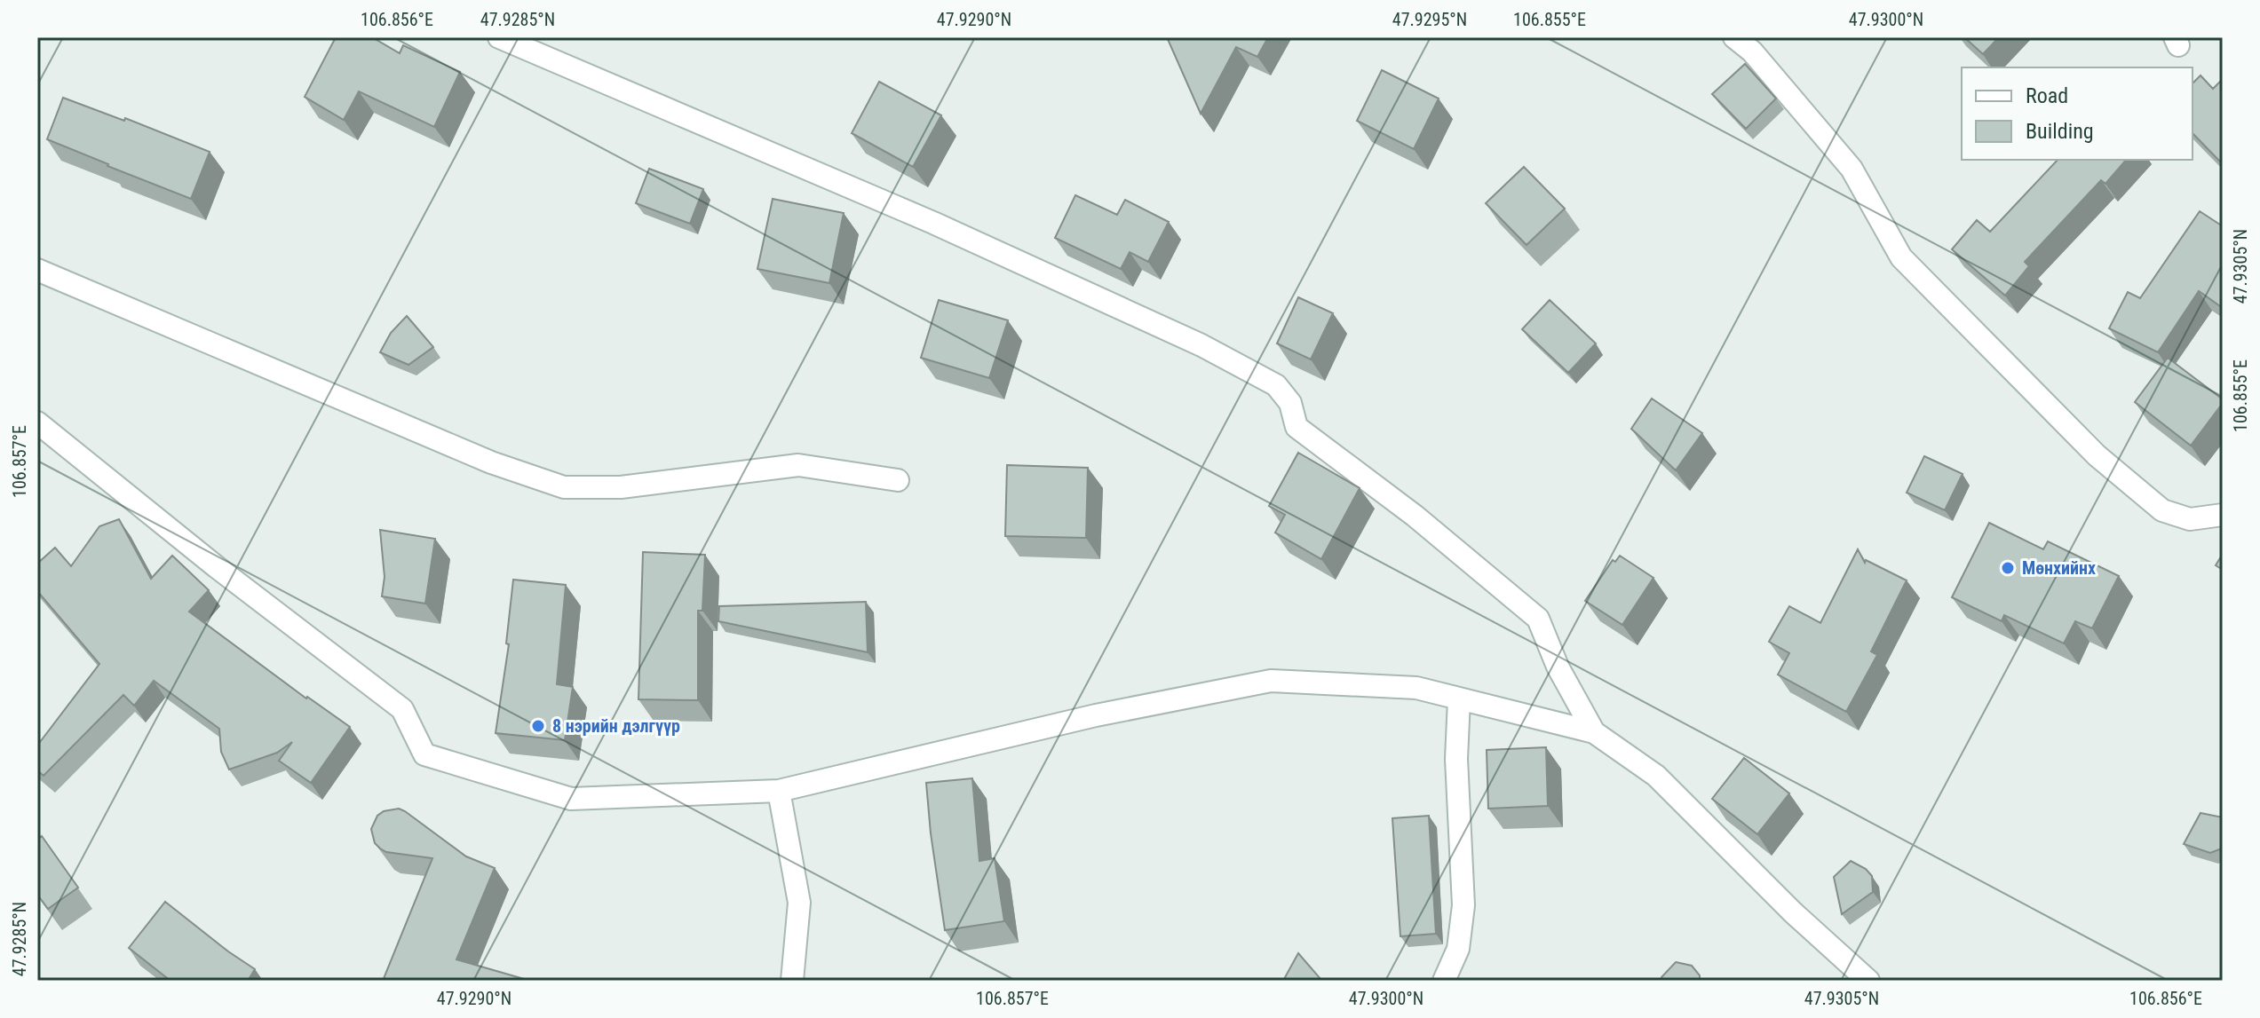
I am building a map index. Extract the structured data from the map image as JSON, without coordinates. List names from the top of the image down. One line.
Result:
{"places":["Мөнхийнх","8 нэрийн дэлгүүр"],"legend":["Road","Building"],"coordinates":["106.856°E","47.9285°N","47.9290°N","47.9295°N","106.855°E","47.9300°N","47.9305°N","106.857°E"]}
